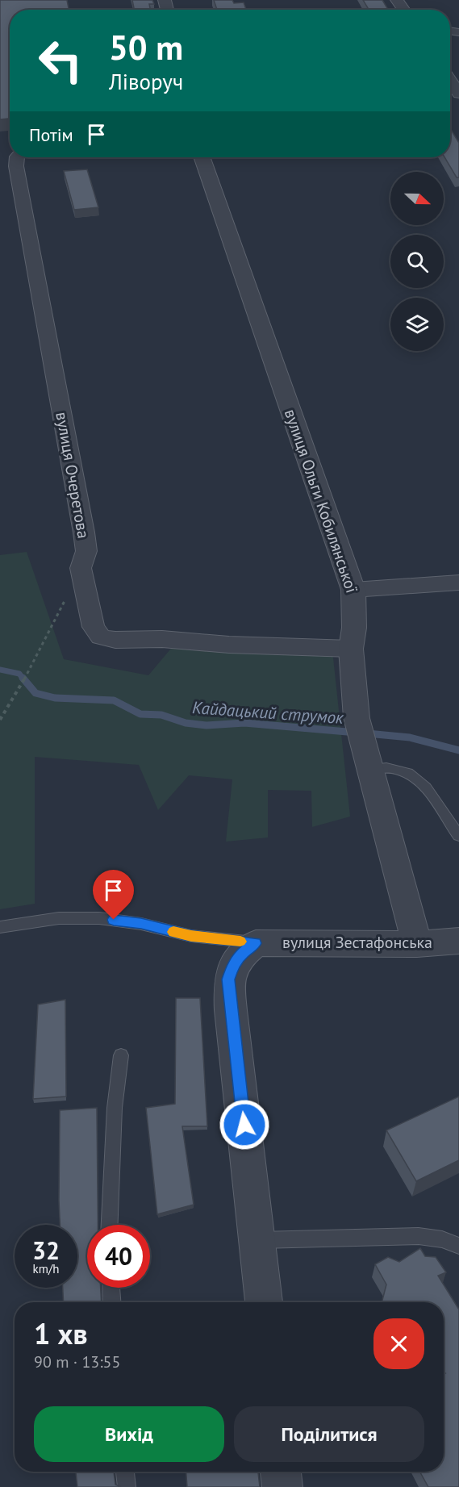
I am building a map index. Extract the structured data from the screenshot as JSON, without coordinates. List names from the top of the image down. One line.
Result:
{"streets":{"street":["вулиця Очеретова","вулиця Ольги Кобилянської","вулиця Зестафонська"]},"crossings":[["вулиця Очеретова","вулиця Ольги Кобилянської"],["вулиця Ольги Кобилянської","вулиця Зестафонська"]],"water":["Кайдацький струмок"],"north":"right","page":{"turn":["50 m","Ліворуч"],"then":"Потім","speed":"32 km/h","limit":"40","heading":["1 хв","90 m · 13:55"],"buttons":["Вихід","Поділитися"]}}
